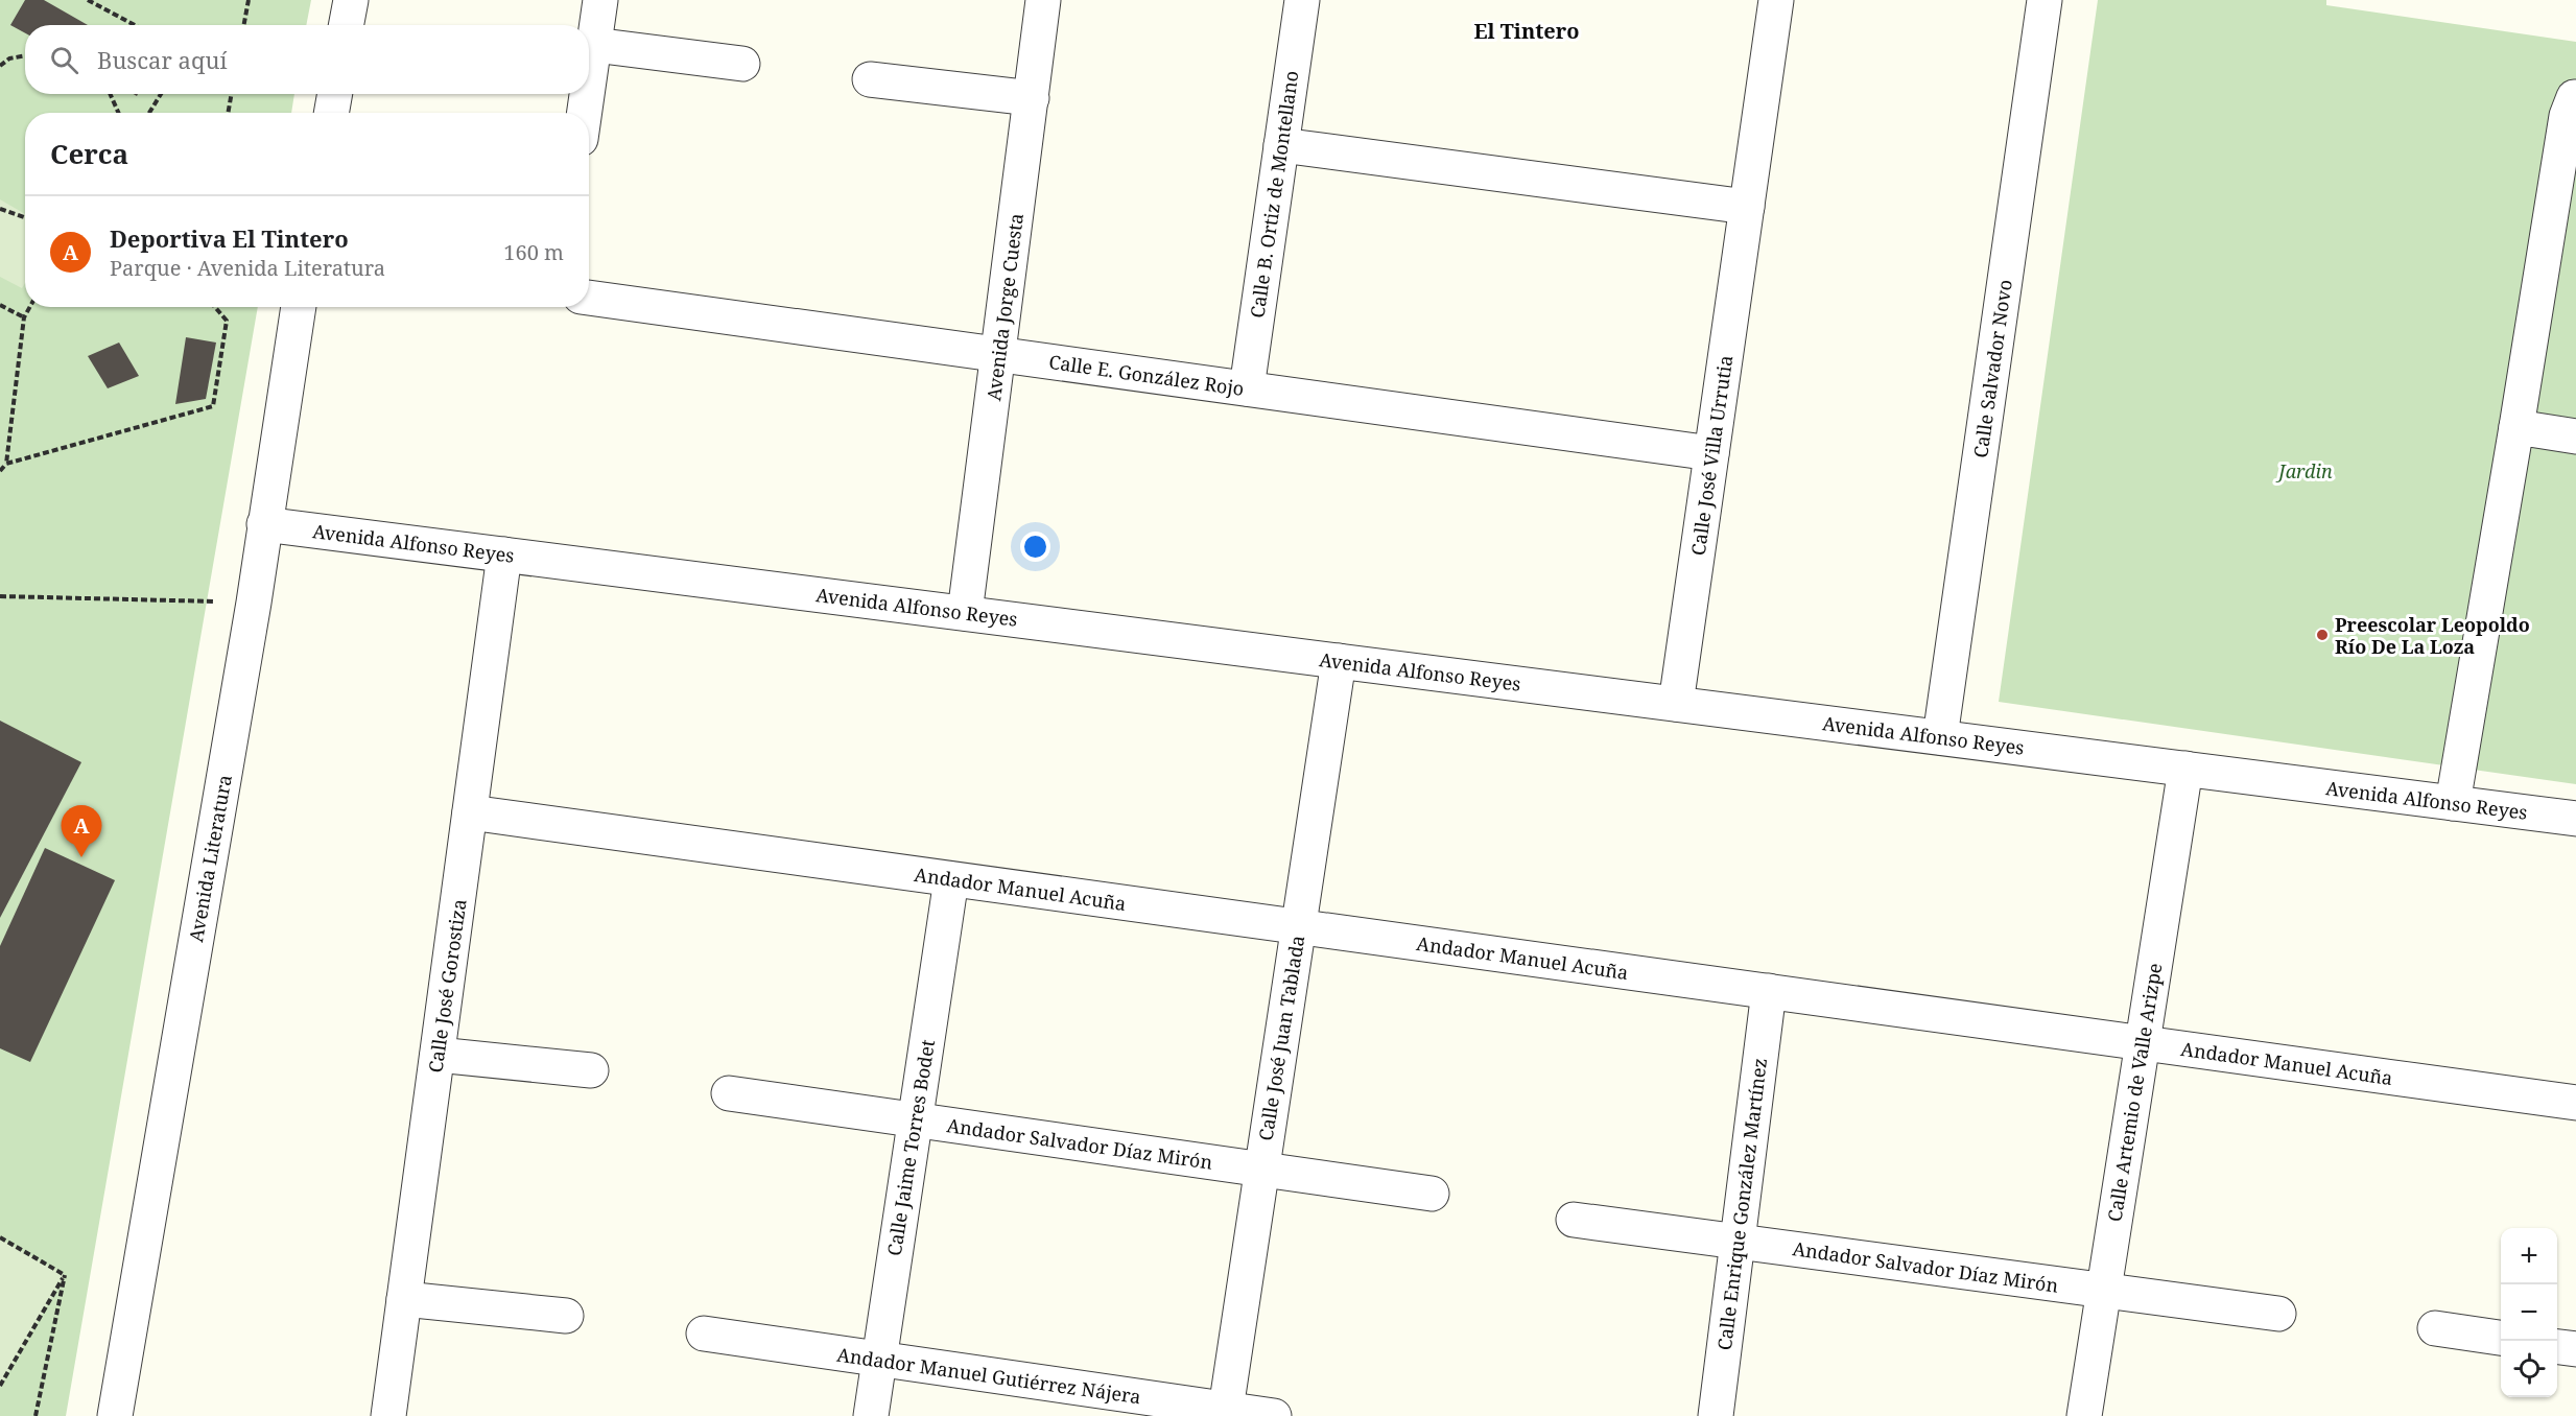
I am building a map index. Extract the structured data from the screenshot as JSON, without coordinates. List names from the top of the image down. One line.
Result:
{"streets":{"street":["Calle B. Ortiz de Montellano","Avenida Jorge Cuesta","Calle Salvador Novo","Calle E. González Rojo","Calle José Villa Urrutia","Avenida Alfonso Reyes","Avenida Literatura","Andador Manuel Acuña","Calle José Gorostiza","Calle José Juan Tablada","Calle Artemio de Valle Arizpe","Andador Salvador Díaz Mirón","Calle Jaime Torres Bodet","Calle Enrique González Martínez","Andador Manuel Gutiérrez Nájera"]},"crossings":[["Calle B. Ortiz de Montellano","Calle E. González Rojo"],["Avenida Jorge Cuesta","Calle E. González Rojo"],["Avenida Jorge Cuesta","Avenida Alfonso Reyes"],["Calle Salvador Novo","Avenida Alfonso Reyes"],["Calle E. González Rojo","Calle José Villa Urrutia"],["Calle José Villa Urrutia","Avenida Alfonso Reyes"],["Avenida Alfonso Reyes","Avenida Literatura"],["Avenida Alfonso Reyes","Calle José Gorostiza"],["Avenida Alfonso Reyes","Calle José Juan Tablada"],["Avenida Alfonso Reyes","Calle Artemio de Valle Arizpe"],["Andador Manuel Acuña","Calle José Gorostiza"],["Andador Manuel Acuña","Calle José Juan Tablada"],["Andador Manuel Acuña","Calle Artemio de Valle Arizpe"],["Andador Manuel Acuña","Calle Jaime Torres Bodet"],["Andador Manuel Acuña","Calle Enrique González Martínez"],["Calle José Juan Tablada","Andador Salvador Díaz Mirón"],["Calle José Juan Tablada","Andador Manuel Gutiérrez Nájera"],["Calle Artemio de Valle Arizpe","Andador Salvador Díaz Mirón"],["Andador Salvador Díaz Mirón","Calle Jaime Torres Bodet"],["Andador Salvador Díaz Mirón","Calle Enrique González Martínez"],["Calle Jaime Torres Bodet","Andador Manuel Gutiérrez Nájera"]],"districts":["El Tintero"],"parks":["Jardin"],"places":["Preescolar Leopoldo Río De La Loza"],"page":{"search":"Buscar aquí","heading":"Cerca","list":[{"mark":"A","name":"Deportiva El Tintero","note":"Parque · Avenida Literatura","value":"160 m"}],"pins":"A","map_buttons":["+","−"]}}
